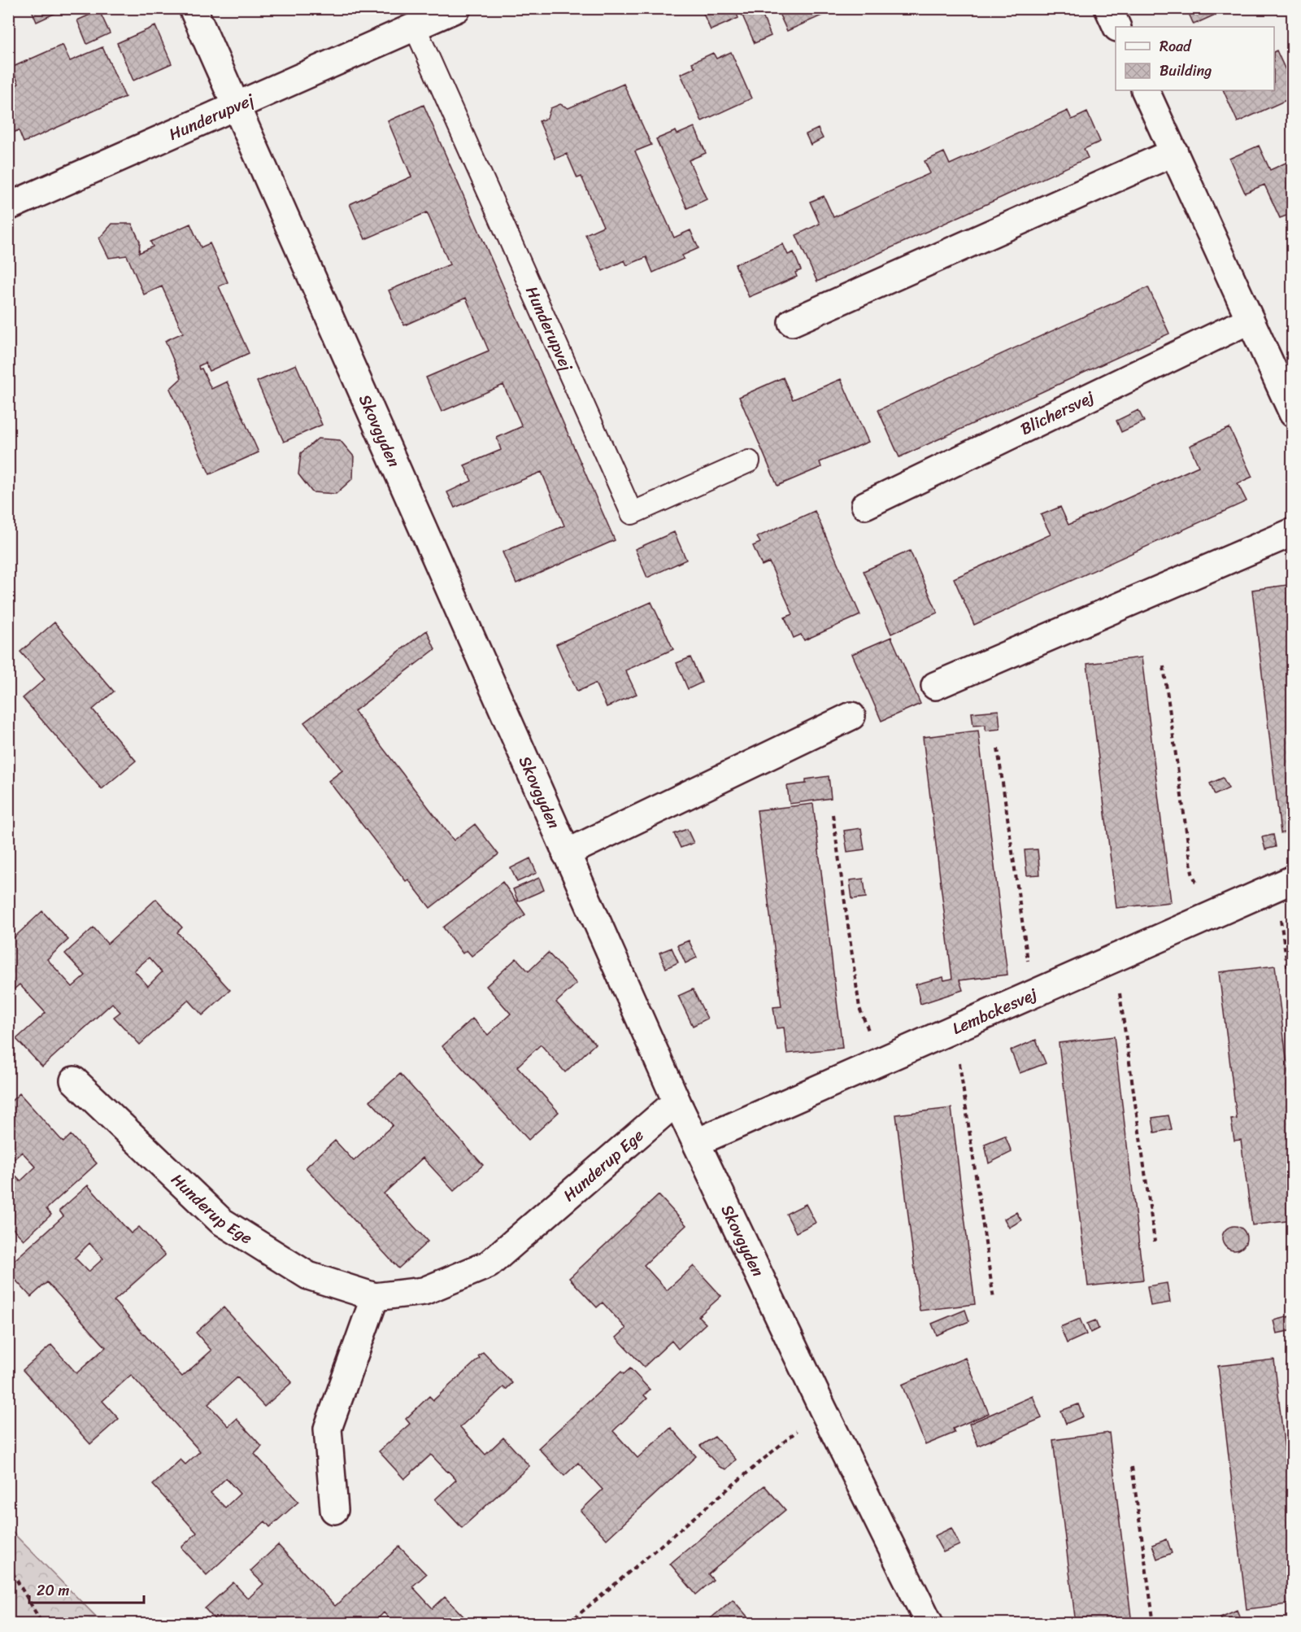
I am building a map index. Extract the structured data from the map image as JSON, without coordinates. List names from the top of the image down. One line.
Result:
{"streets":{"street":["Hunderupvej","Blichersvej","Skovgyden","Lembckesvej","Hunderup Ege"]},"crossings":[["Hunderupvej","Skovgyden"],["Skovgyden","Lembckesvej"],["Skovgyden","Hunderup Ege"]],"legend":["Road","Building"],"scale_bar":"20 m"}
